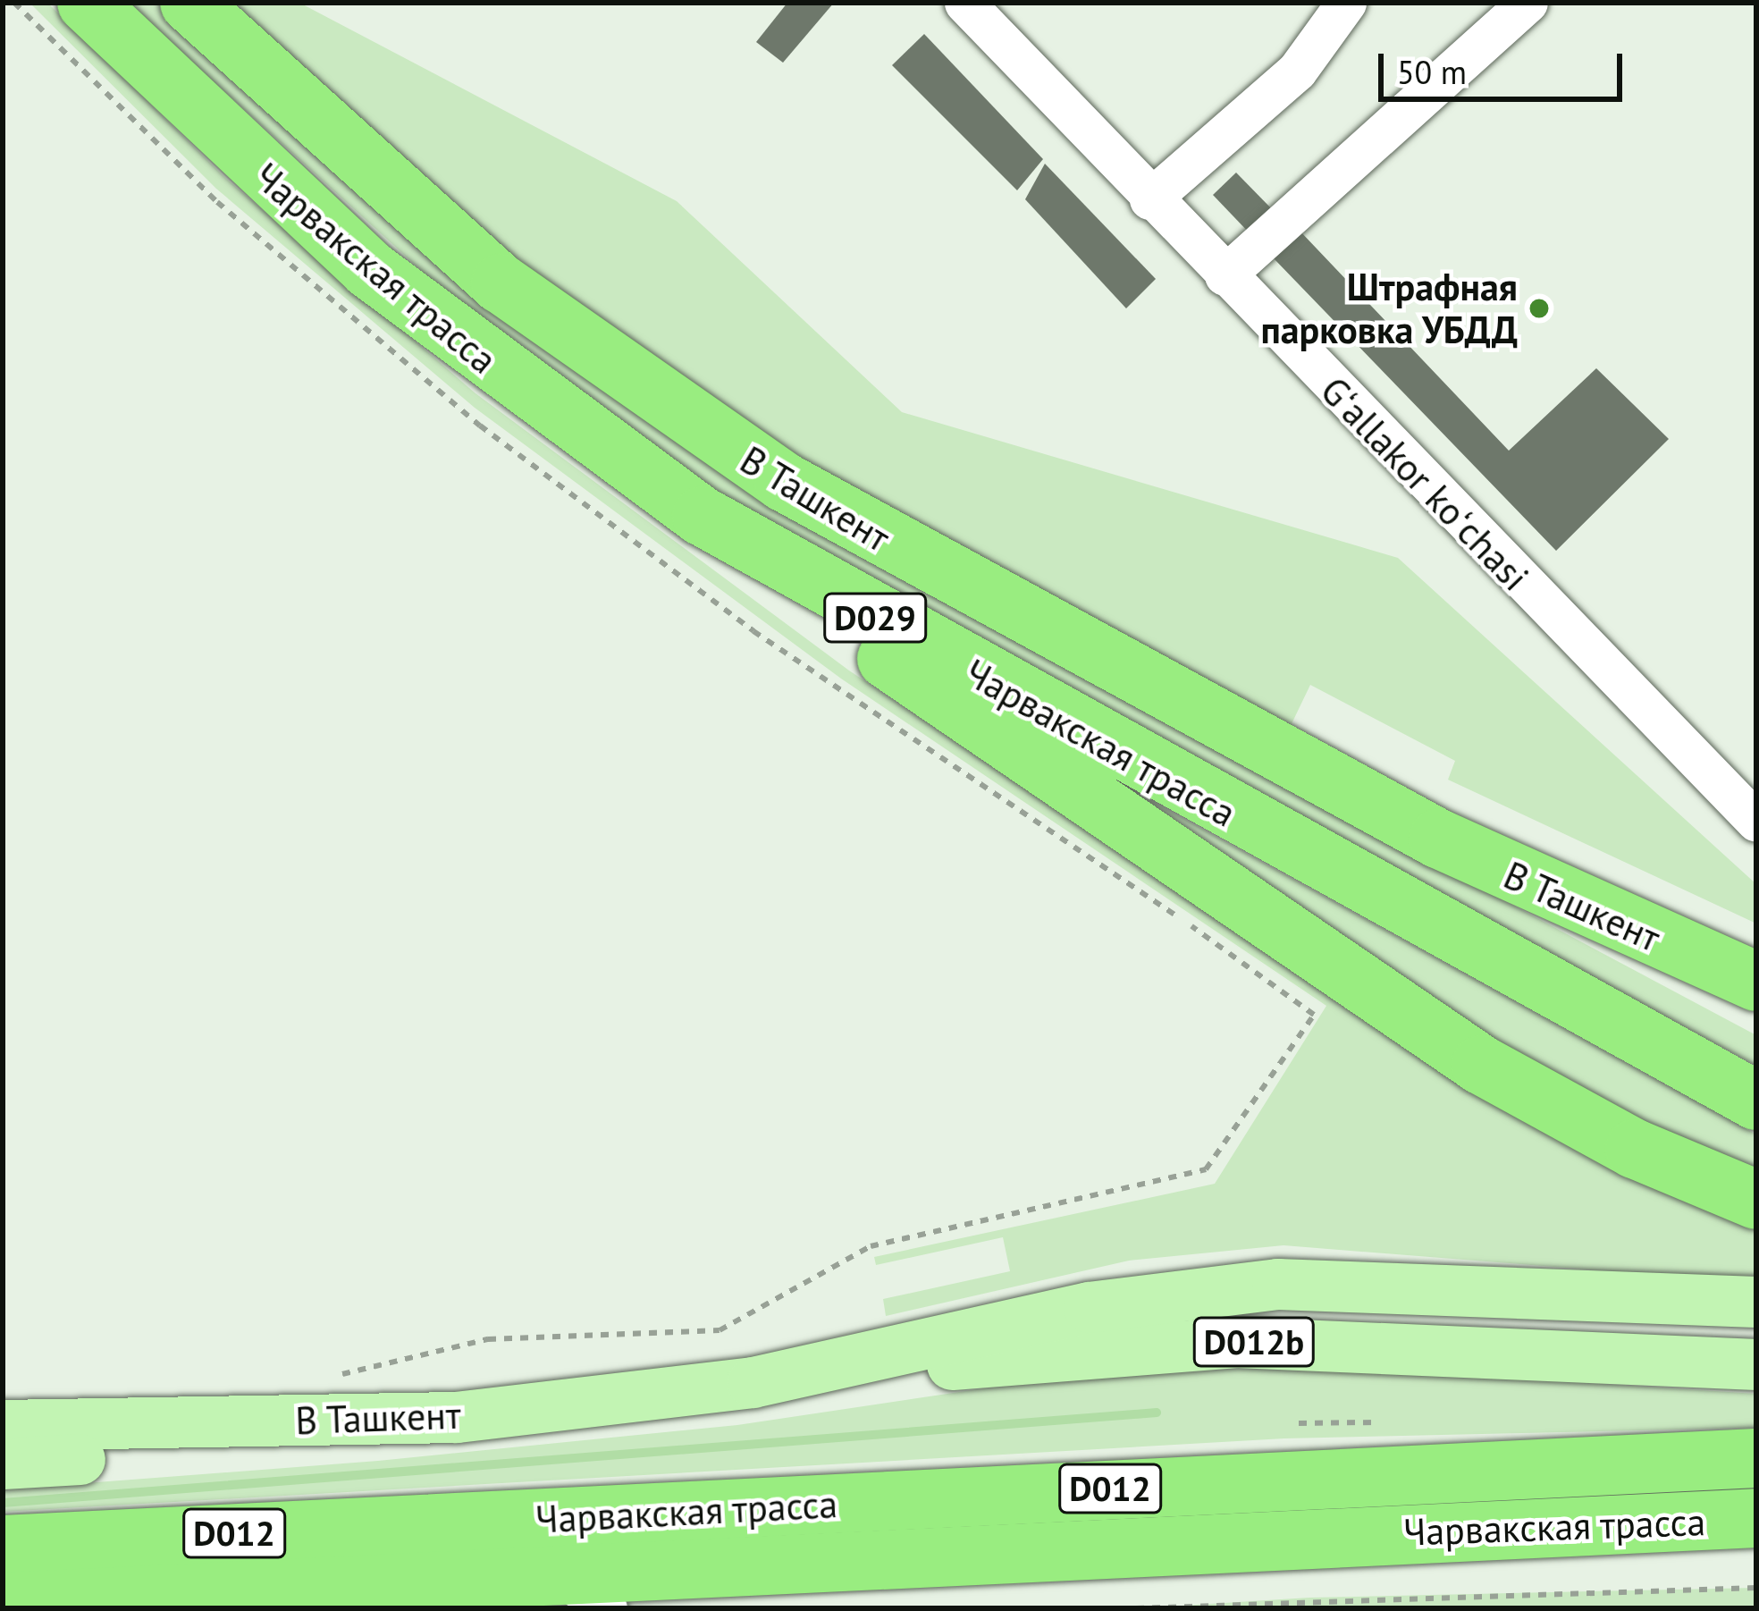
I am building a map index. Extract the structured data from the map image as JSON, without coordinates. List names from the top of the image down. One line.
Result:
{"streets":{"highway":["Чарвакская трасса","В Ташкент","D029","D012"],"main road":["D012b"],"street":["Gʻallakor koʻchasi"]},"places":["Штрафная парковка УБДД"],"scale_bar":"50 m"}
